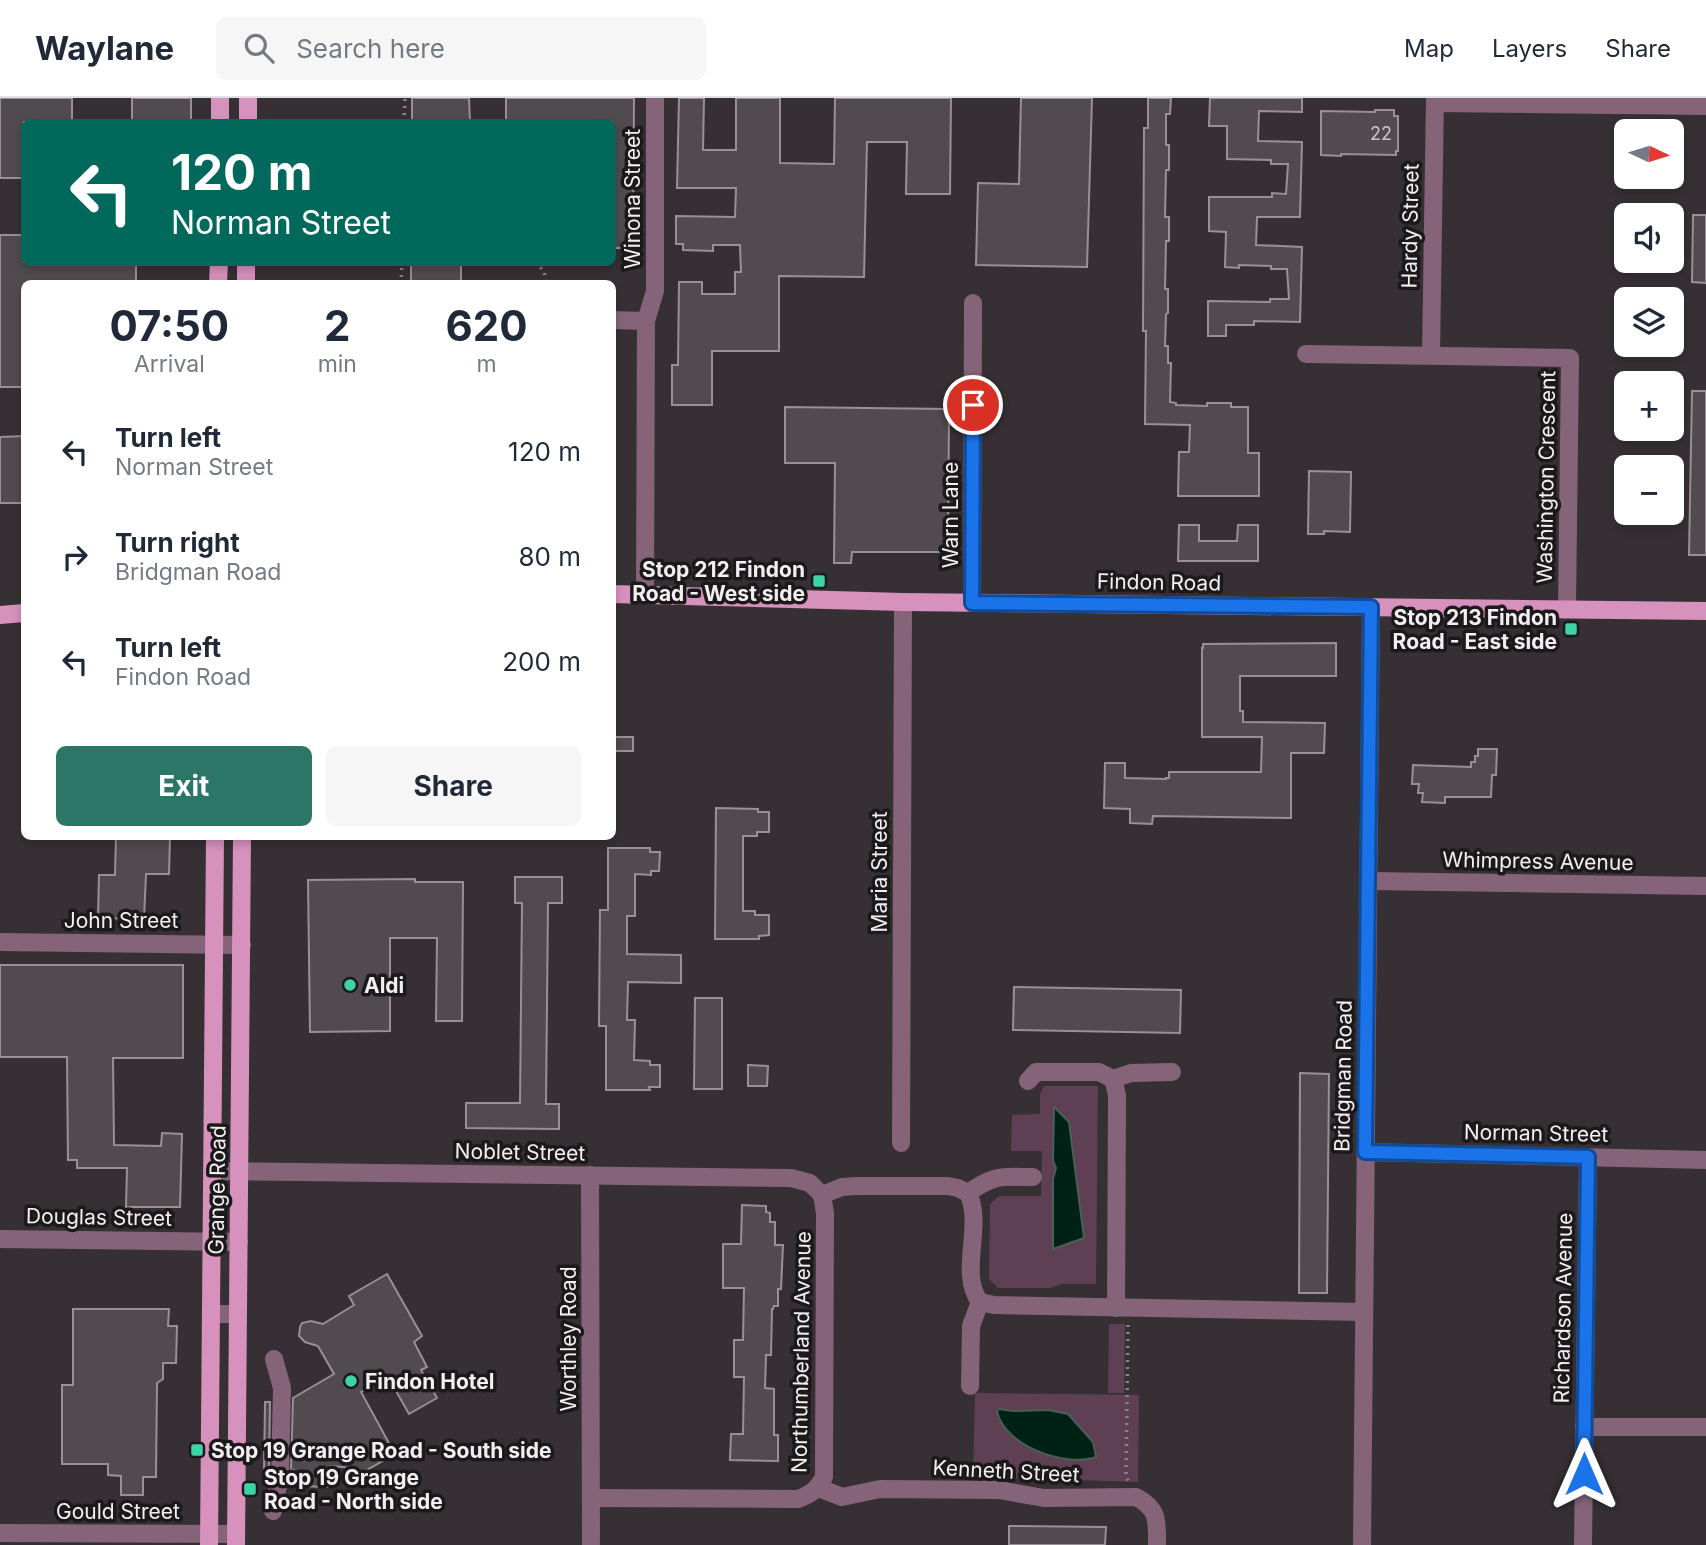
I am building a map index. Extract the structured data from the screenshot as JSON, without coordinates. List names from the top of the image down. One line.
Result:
{"streets":{"main road":["Findon Road","Grange Road"],"street":["Winona Street","Hardy Street","Washington Crescent","Warn Lane","Whimpress Avenue","Maria Street","John Street","Bridgman Road","Norman Street","Noblet Street","Douglas Street","Richardson Avenue","Worthley Road","Northumberland Avenue","Kenneth Street","Gould Street"]},"crossings":[["Winona Street","Findon Road"],["Hardy Street","Washington Crescent"],["Washington Crescent","Findon Road"],["Warn Lane","Findon Road"],["Findon Road","Maria Street"],["Findon Road","Bridgman Road"],["Whimpress Avenue","Bridgman Road"],["John Street","Grange Road"],["Bridgman Road","Norman Street"],["Norman Street","Richardson Avenue"],["Noblet Street","Grange Road"],["Noblet Street","Worthley Road"],["Noblet Street","Northumberland Avenue"],["Grange Road","Douglas Street"],["Grange Road","Gould Street"],["Worthley Road","Northumberland Avenue"],["Northumberland Avenue","Kenneth Street"]],"places":{"transit":["Stop 212 Findon Road - West side","Stop 213 Findon Road - East side","Stop 19 Grange Road - South side","Stop 19 Grange Road - North side"],"other":["Aldi","Findon Hotel"]},"house_numbers":["22"],"north":"right","page":{"header":"Waylane","search":"Search here","nav":["Map","Layers","Share"],"map_buttons":["+","−"],"turn":["120 m","Norman Street"],"eta":["07:50","Arrival","2","min","620","m"],"list":[{"name":"Turn left","note":"Norman Street","value":"120 m"},{"name":"Turn right","note":"Bridgman Road","value":"80 m"},{"name":"Turn left","note":"Findon Road","value":"200 m"}],"buttons":["Exit","Share"]}}
